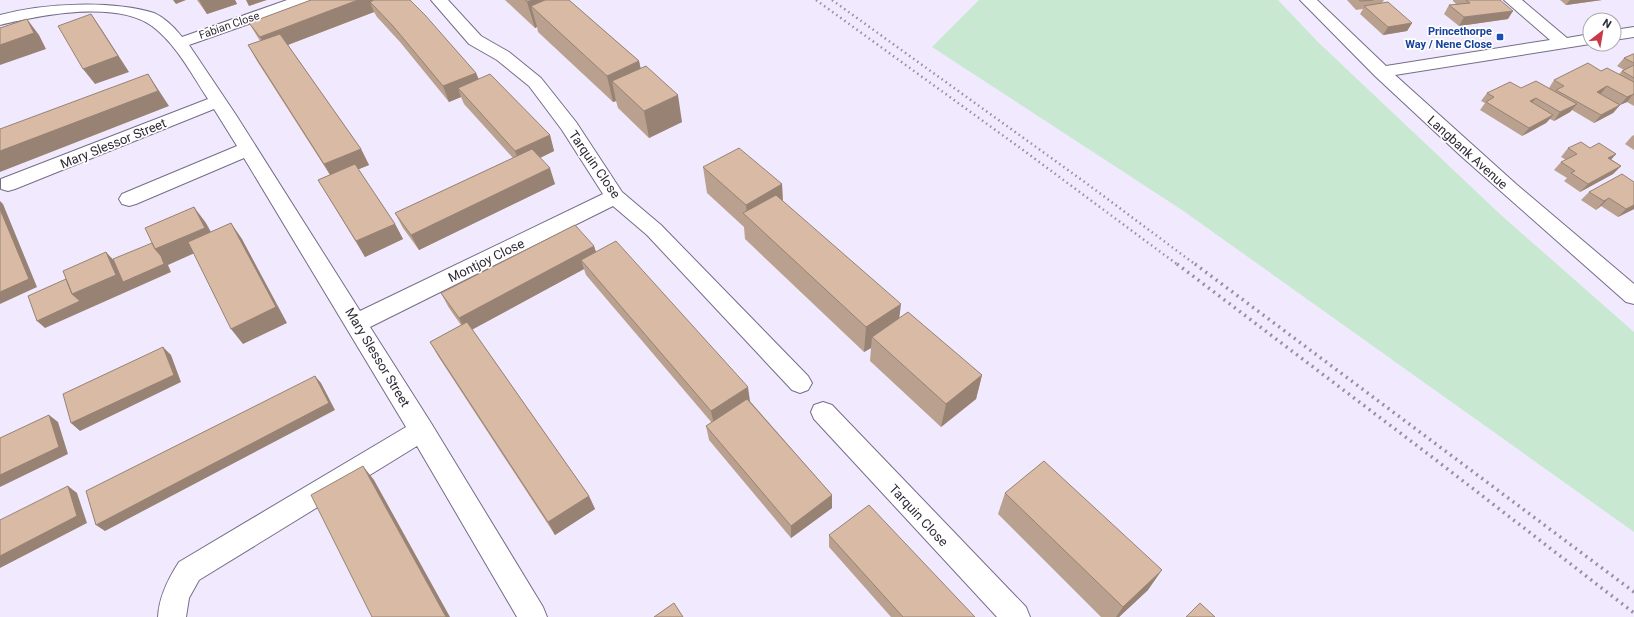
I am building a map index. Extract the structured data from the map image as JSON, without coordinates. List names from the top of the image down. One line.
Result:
{"streets":{"street":["Fabian Close","Mary Slessor Street","Langbank Avenue","Tarquin Close","Montjoy Close"]},"crossings":[["Fabian Close","Mary Slessor Street"],["Mary Slessor Street","Montjoy Close"],["Tarquin Close","Montjoy Close"]],"places":{"transit":["Princethorpe Way / Nene Close"]},"north":"top right"}
